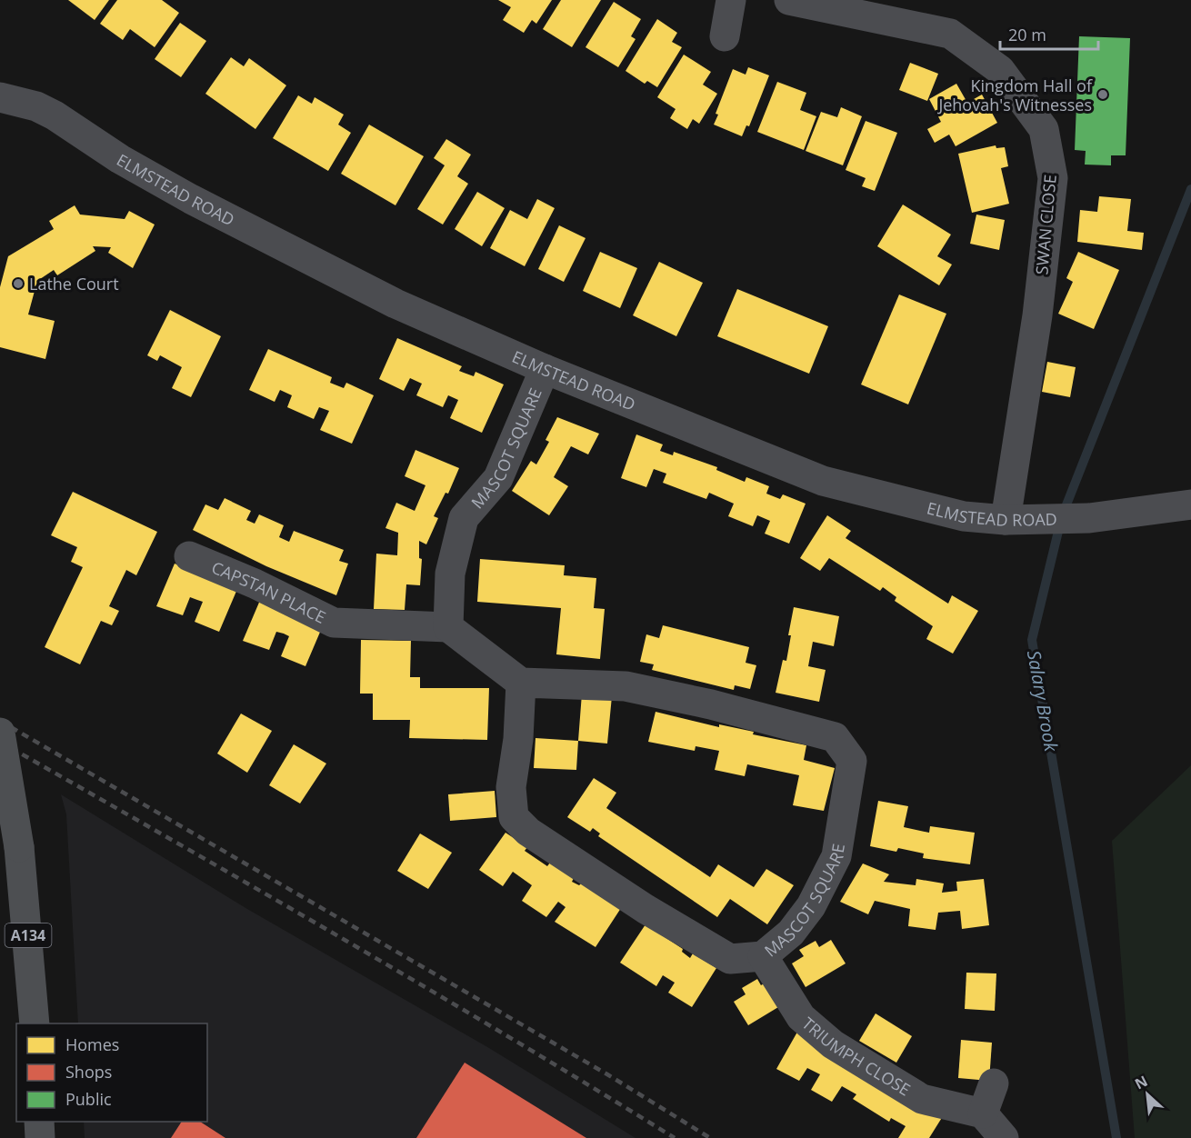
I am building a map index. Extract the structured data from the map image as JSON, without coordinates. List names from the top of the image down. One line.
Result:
{"streets":{"main road":["A134"],"street":["ELMSTEAD ROAD","SWAN CLOSE","MASCOT SQUARE","CAPSTAN PLACE","TRIUMPH CLOSE"]},"crossings":[["ELMSTEAD ROAD","SWAN CLOSE"],["ELMSTEAD ROAD","MASCOT SQUARE"],["MASCOT SQUARE","CAPSTAN PLACE"],["MASCOT SQUARE","TRIUMPH CLOSE"]],"water":["Salary Brook"],"places":["Kingdom Hall of Jehovah's Witnesses","Lathe Court"],"legend":["Homes","Shops","Public"],"scale_bar":"20 m","north":"top left"}
